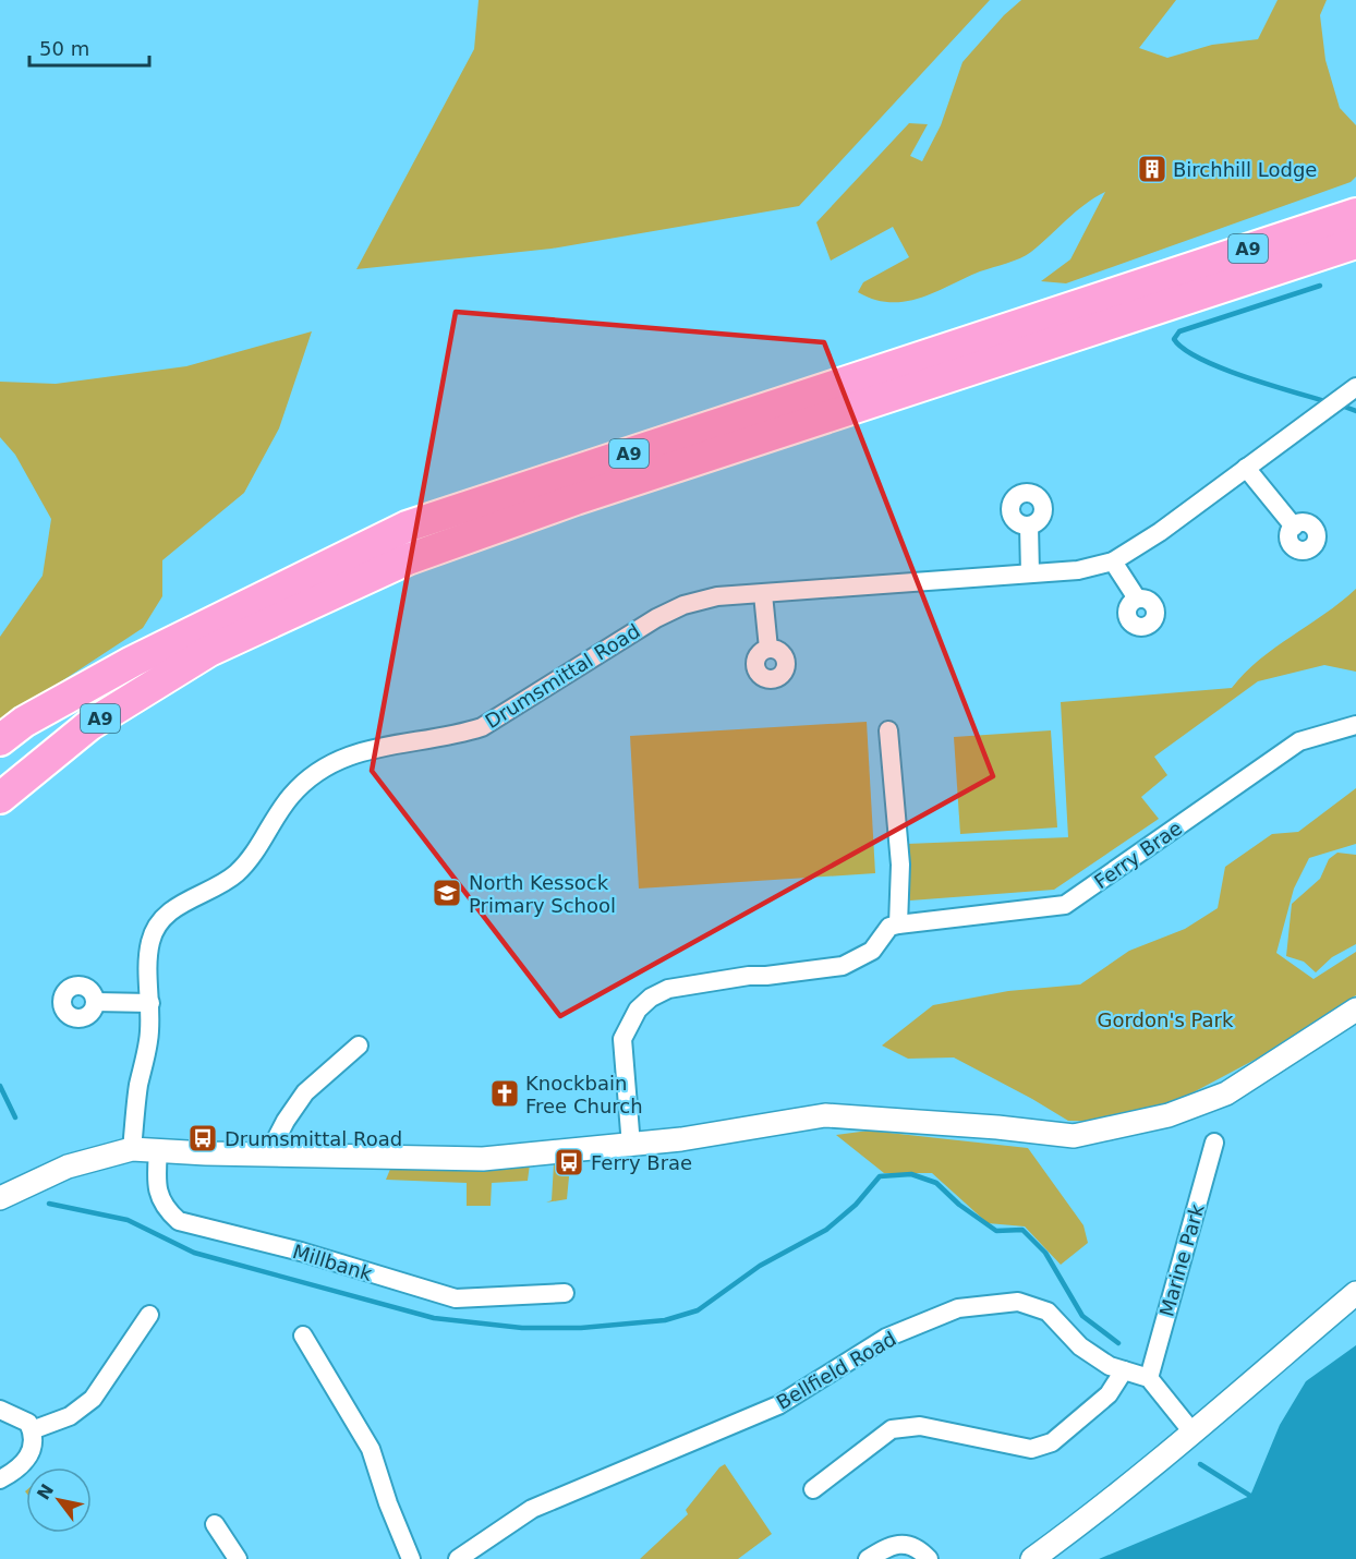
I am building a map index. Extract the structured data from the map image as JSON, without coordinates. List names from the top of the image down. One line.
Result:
{"streets":{"highway":["A9"],"street":["Drumsmittal Road","Ferry Brae","Marine Park","Millbank","Bellfield Road"]},"crossings":[["Marine Park","Bellfield Road"]],"parks":["Gordon's Park"],"places":{"building":["Birchhill Lodge"],"school or university":["North Kessock Primary School"],"church":["Knockbain Free Church"],"bus stop":["Drumsmittal Road","Ferry Brae"]},"scale_bar":"50 m","north":"top left"}
